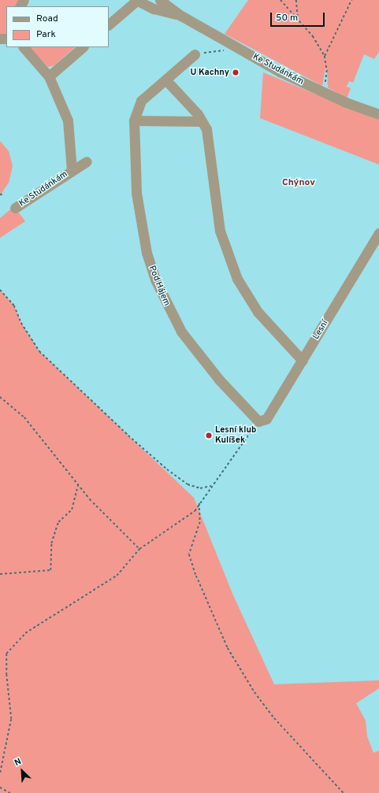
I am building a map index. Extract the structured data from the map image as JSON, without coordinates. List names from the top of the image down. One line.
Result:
{"streets":{"street":["Ke Studánkám","Pod Hájem","Lesní"]},"crossings":[["Pod Hájem","Lesní"]],"districts":["Chýnov"],"places":["U Kachny","Lesní klub Kulíšek"],"legend":["Road","Park"],"scale_bar":"50 m","north":"top left"}
